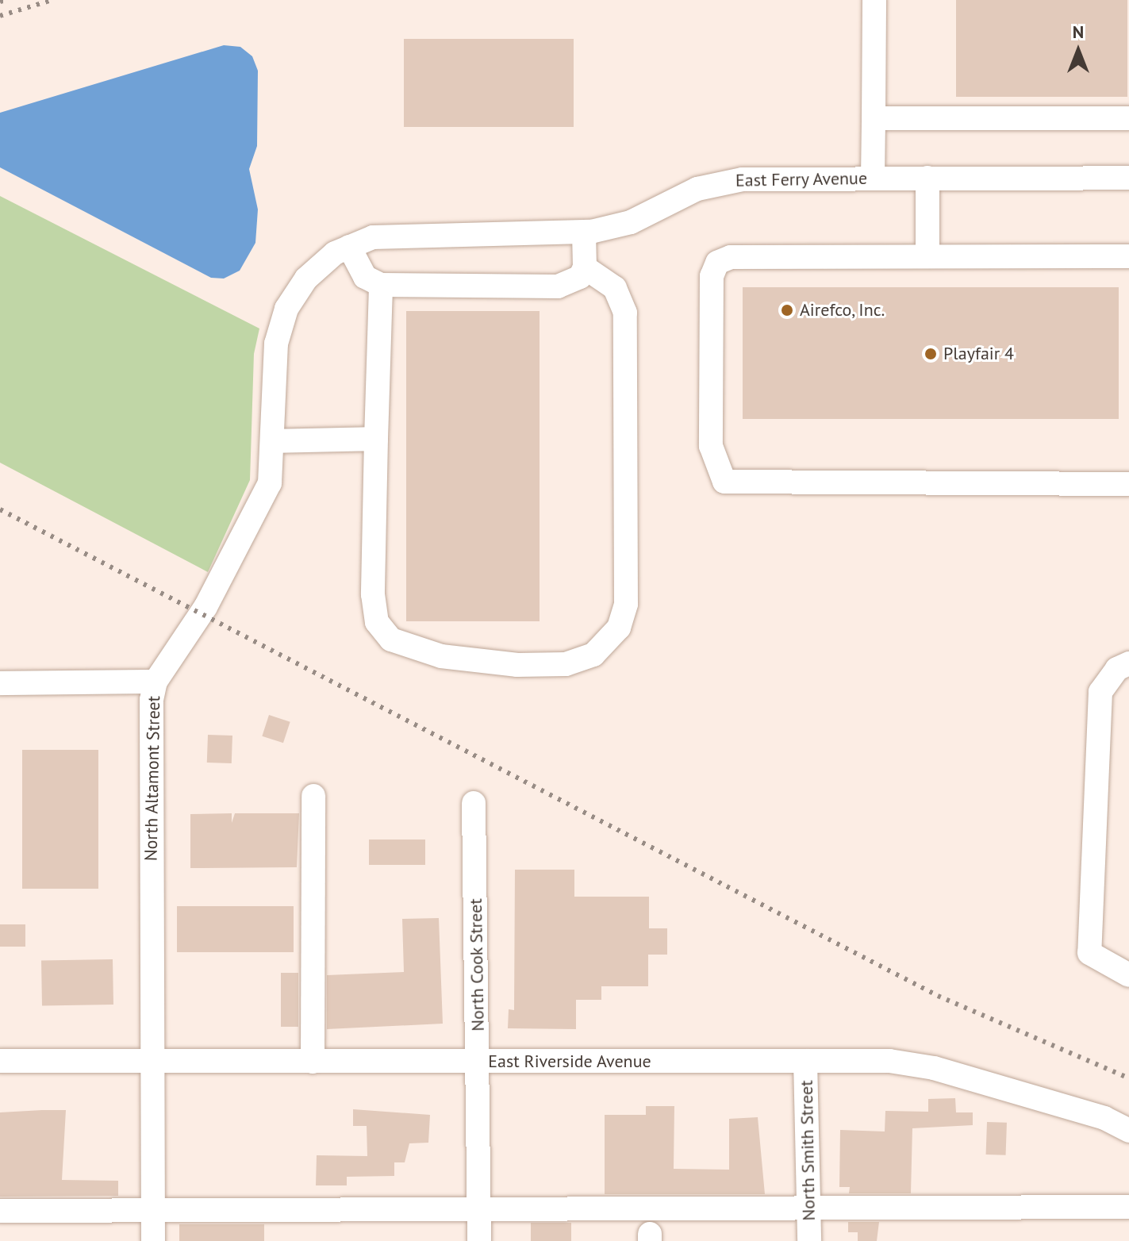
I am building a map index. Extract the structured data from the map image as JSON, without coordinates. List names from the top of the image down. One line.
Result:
{"streets":{"street":["East Ferry Avenue","North Altamont Street","North Cook Street","East Riverside Avenue","North Smith Street"]},"crossings":[["East Ferry Avenue","North Altamont Street"],["North Altamont Street","East Riverside Avenue"],["North Cook Street","East Riverside Avenue"],["East Riverside Avenue","North Smith Street"]],"places":["Airefco, Inc.","Playfair 4"],"north":"top"}
